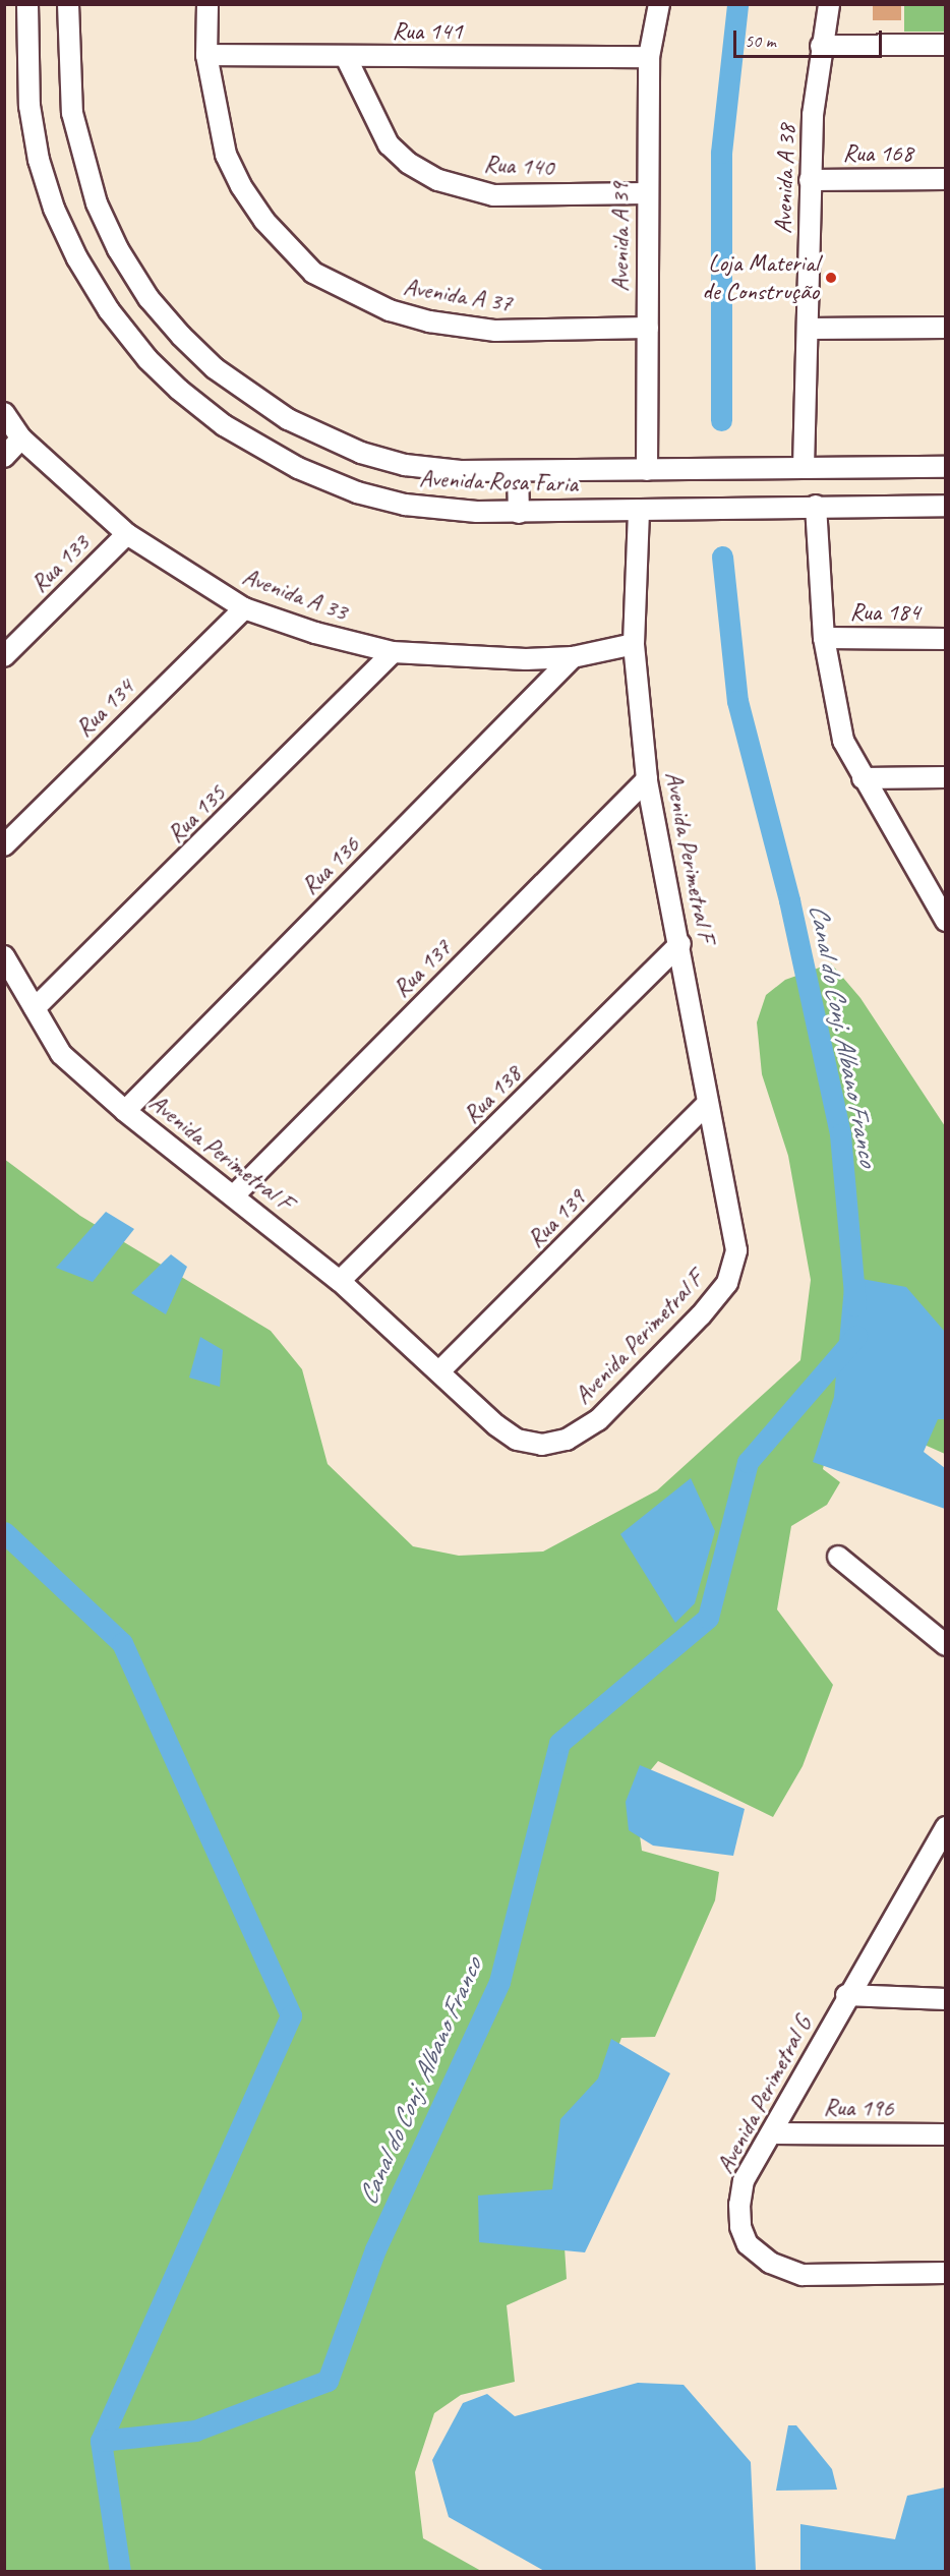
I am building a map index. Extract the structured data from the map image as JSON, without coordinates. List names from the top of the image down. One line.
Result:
{"streets":{"street":["Rua 141","Rua 168","Rua 140","Avenida A 38","Avenida A 39","Avenida A 37","Avenida Rosa Faria","Rua 133","Avenida A 33","Rua 184","Rua 134","Rua 135","Avenida Perimetral F","Rua 136","Rua 137","Rua 138","Rua 139","Avenida Perimetral G","Rua 196"]},"crossings":[["Rua 141","Rua 140"],["Rua 141","Avenida A 39"],["Rua 141","Avenida A 37"],["Rua 168","Avenida A 38"],["Rua 140","Avenida A 39"],["Avenida A 38","Avenida Rosa Faria"],["Avenida A 39","Avenida A 37"],["Avenida A 39","Avenida Rosa Faria"],["Avenida Rosa Faria","Avenida Perimetral F"],["Rua 133","Avenida A 33"],["Avenida A 33","Rua 134"],["Avenida A 33","Rua 135"],["Avenida A 33","Avenida Perimetral F"],["Avenida A 33","Rua 136"],["Rua 135","Avenida Perimetral F"],["Avenida Perimetral F","Rua 136"],["Avenida Perimetral F","Rua 137"],["Avenida Perimetral F","Rua 138"],["Avenida Perimetral F","Rua 139"],["Avenida Perimetral G","Rua 196"]],"water":["Canal do Conj. Albano Franco"],"places":["Loja Material de Construção"],"scale_bar":"50 m"}
